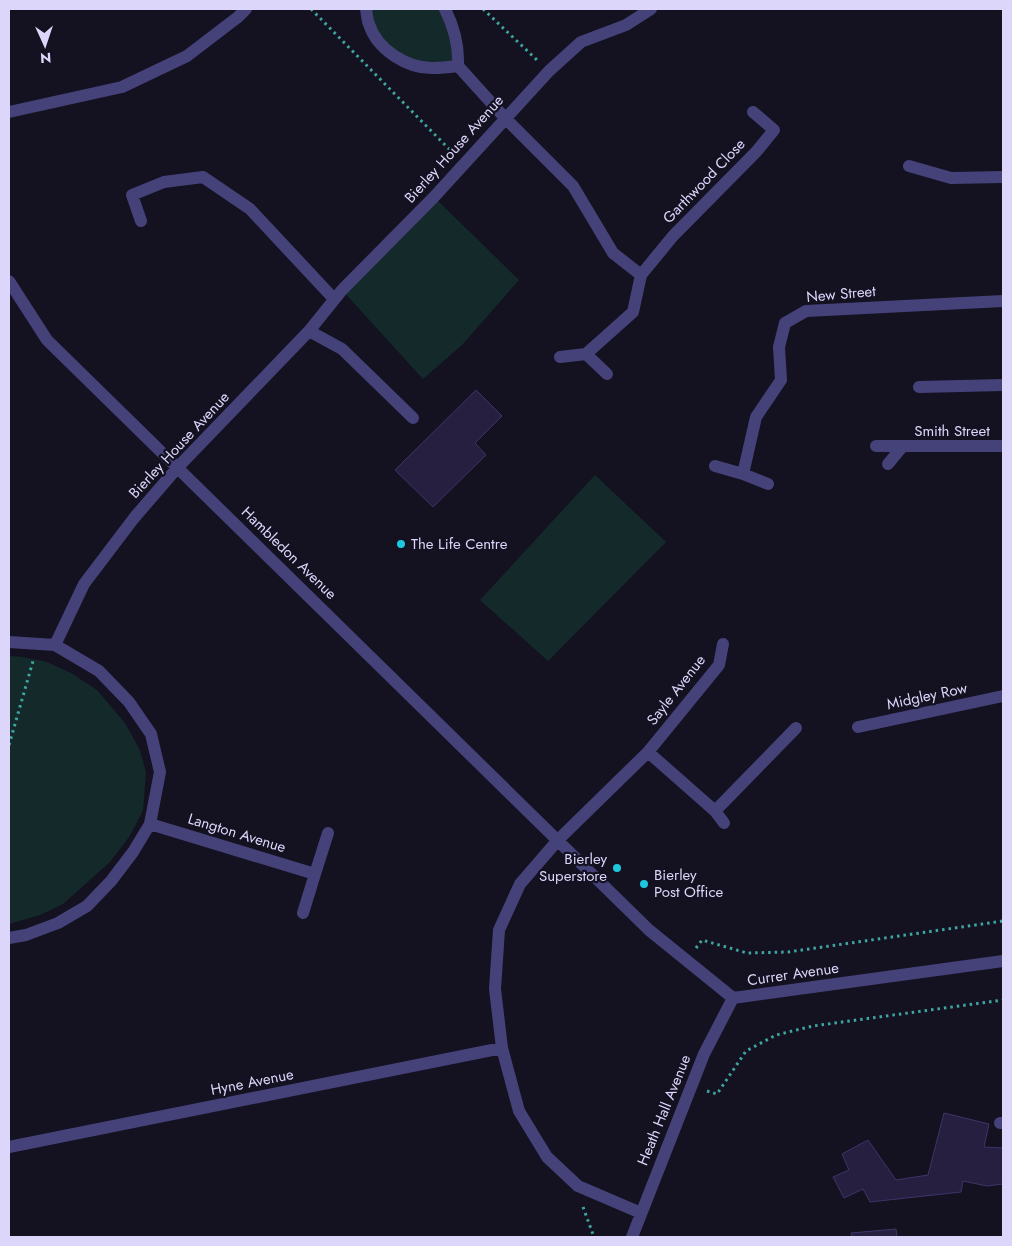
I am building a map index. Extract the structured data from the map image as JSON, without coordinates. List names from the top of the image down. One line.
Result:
{"streets":{"street":["Bierley House Avenue","Garthwood Close","New Street","Smith Street","Hambledon Avenue","Sayle Avenue","Midgley Row","Langton Avenue","Currer Avenue","Hyne Avenue","Heath Hall Avenue"]},"crossings":[["Bierley House Avenue","Hambledon Avenue"],["Hambledon Avenue","Sayle Avenue"],["Hambledon Avenue","Currer Avenue"],["Sayle Avenue","Currer Avenue"],["Sayle Avenue","Hyne Avenue"],["Sayle Avenue","Heath Hall Avenue"],["Currer Avenue","Heath Hall Avenue"]],"places":["The Life Centre","Bierley Superstore","Bierley Post Office"],"north":"bottom"}
